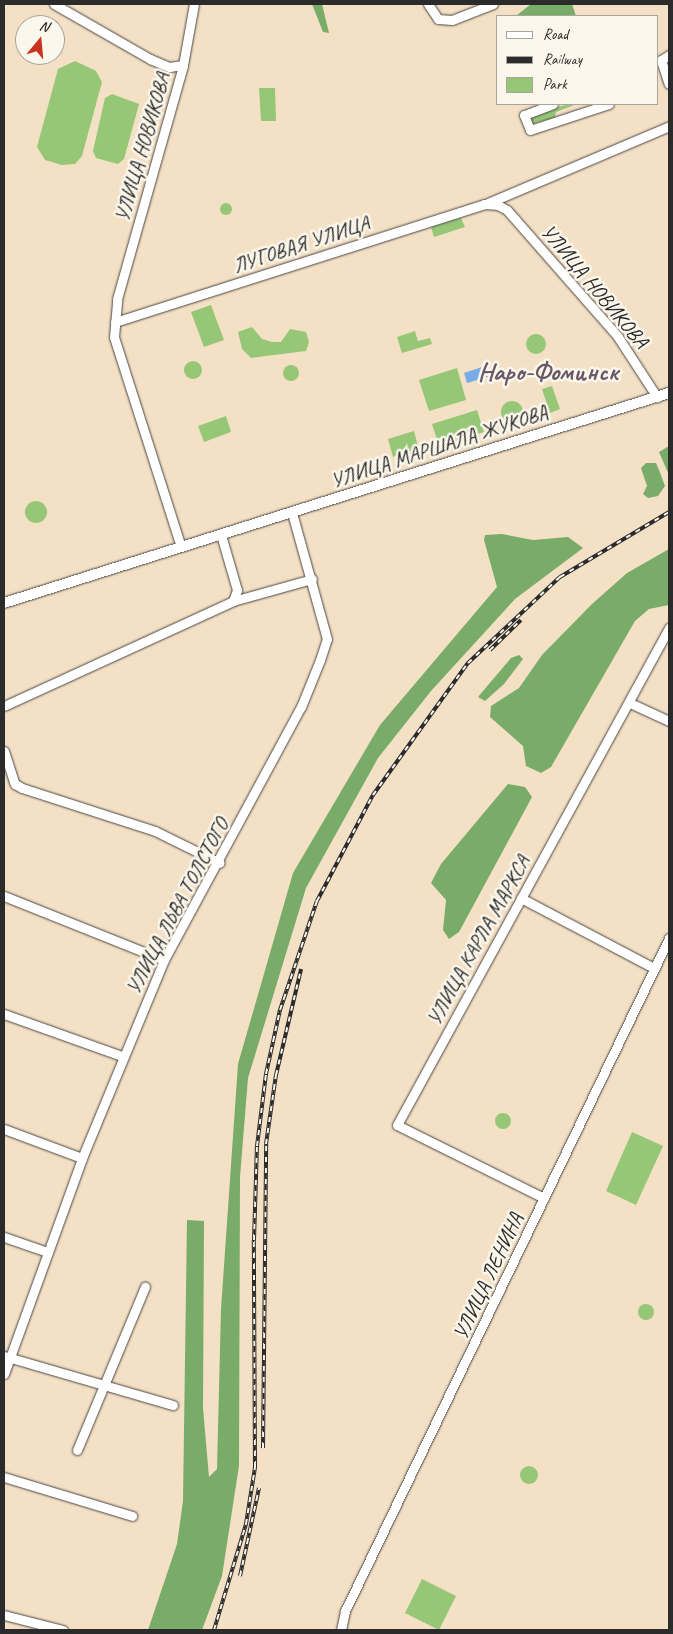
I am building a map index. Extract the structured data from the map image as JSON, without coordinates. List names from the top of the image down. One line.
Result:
{"streets":{"main road":["УЛИЦА МАРШАЛА ЖУКОВА"],"street":["УЛИЦА НОВИКОВА","ЛУГОВАЯ УЛИЦА","УЛИЦА ЛЬВА ТОЛСТОГО","УЛИЦА КАРЛА МАРКСА","УЛИЦА ЛЕНИНА"]},"crossings":[["УЛИЦА НОВИКОВА","ЛУГОВАЯ УЛИЦА"],["УЛИЦА НОВИКОВА","УЛИЦА МАРШАЛА ЖУКОВА"],["УЛИЦА МАРШАЛА ЖУКОВА","УЛИЦА ЛЬВА ТОЛСТОГО"],["УЛИЦА КАРЛА МАРКСА","УЛИЦА ЛЕНИНА"]],"districts":["Наро-Фоминск"],"legend":["Road","Railway","Park"],"north":"top"}
